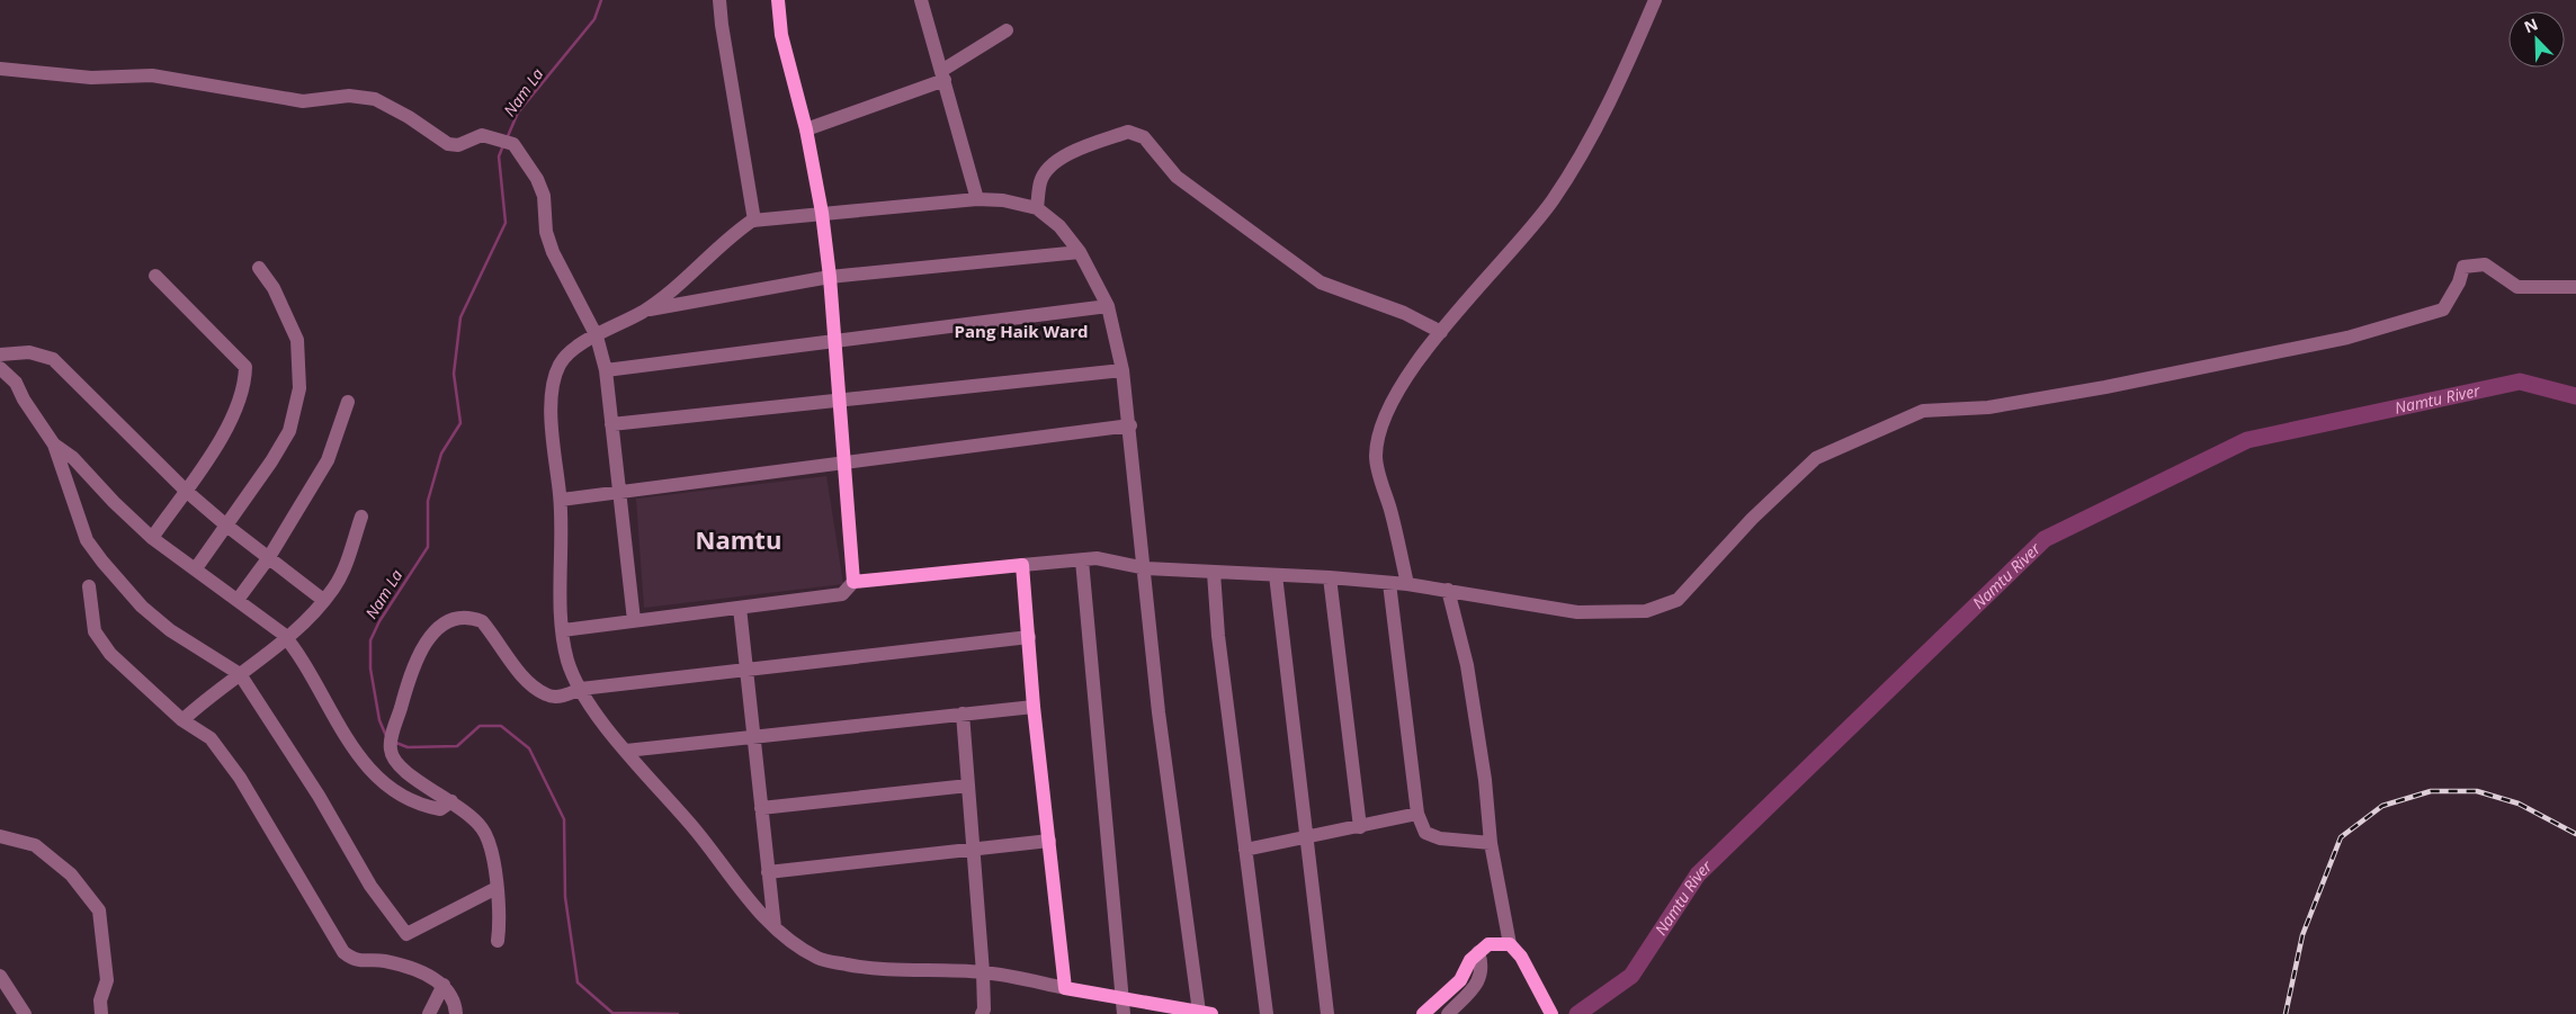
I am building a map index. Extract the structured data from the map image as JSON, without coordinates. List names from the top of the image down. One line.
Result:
{"districts":["Pang Haik Ward","Namtu"],"water":["Nam La","Namtu River"],"north":"top left"}
